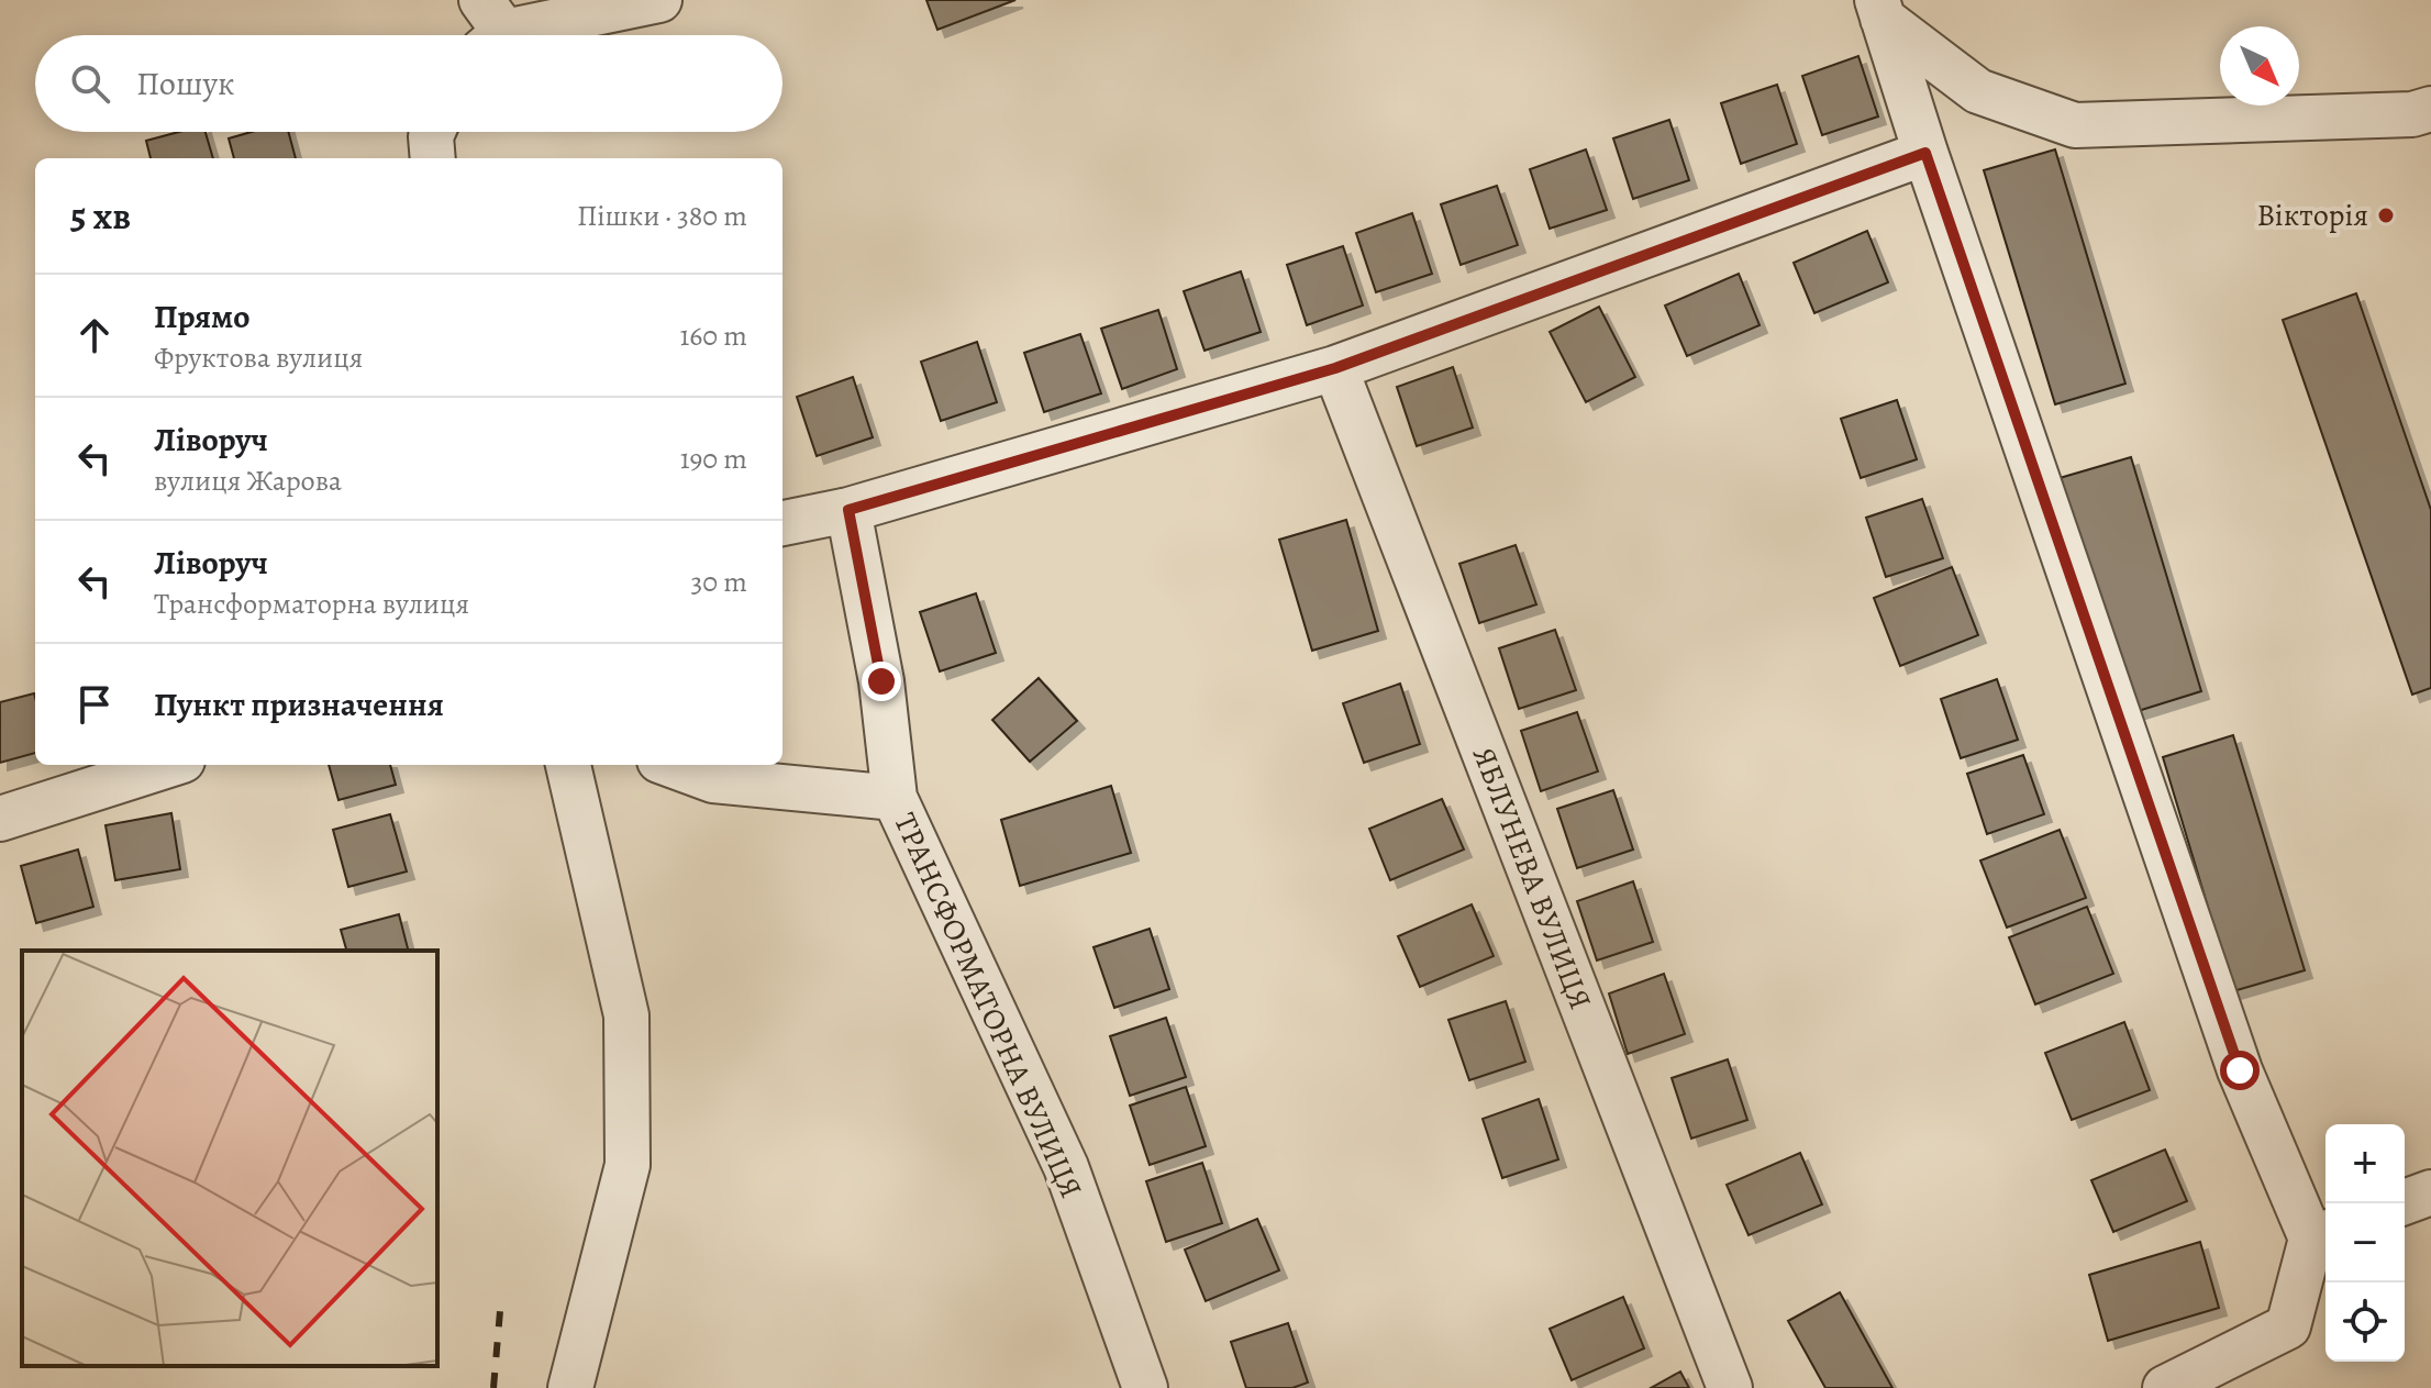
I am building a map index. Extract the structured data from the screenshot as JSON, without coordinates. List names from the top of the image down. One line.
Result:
{"streets":{"street":["ЯБЛУНЕВА ВУЛИЦЯ","ТРАНСФОРМАТОРНА ВУЛИЦЯ"]},"places":["Вікторія"],"north":"bottom right","page":{"search":"Пошук","heading":["5 хв","Пішки · 380 m"],"list":[["Прямо","Фруктова вулиця","160 m"],["Ліворуч","вулиця Жарова","190 m"],["Ліворуч","Трансформаторна вулиця","30 m"],"Пункт призначення"],"map_buttons":["+","−"]}}
